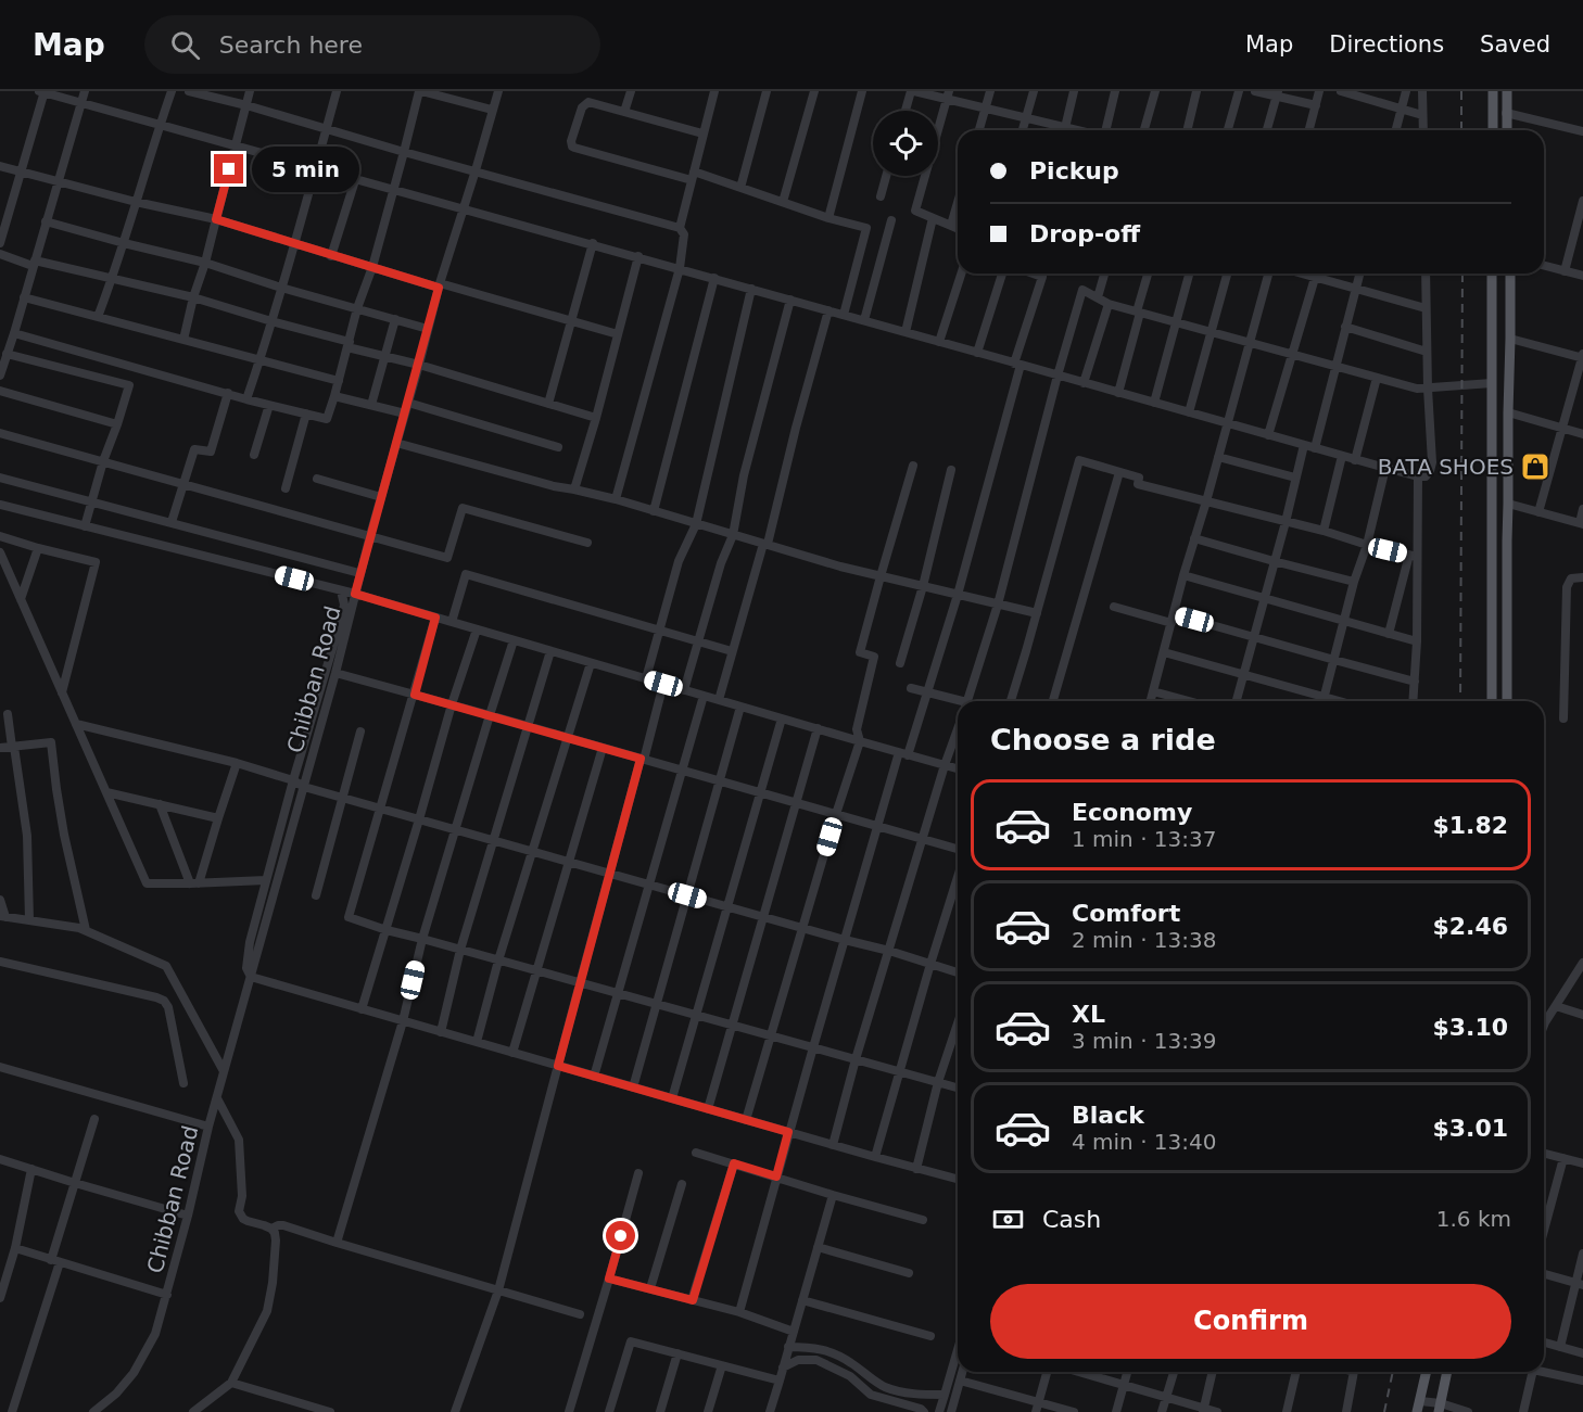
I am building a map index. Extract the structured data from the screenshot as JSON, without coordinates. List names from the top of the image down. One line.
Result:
{"streets":{"street":["Chibban Road"]},"places":{"shop":["BATA SHOES"]},"page":{"header":"Map","search":"Search here","nav":["Map","Directions","Saved"],"banner":["Pickup","Drop-off"],"bubble":"5 min","heading":"Choose a ride","list":[{"name":"Economy","note":"1 min · 13:37","value":"$1.82"},{"name":"Comfort","note":"2 min · 13:38","value":"$2.46"},{"name":"XL","note":"3 min · 13:39","value":"$3.10"},{"name":"Black","note":"4 min · 13:40","value":"$3.01"}],"pay":["Cash","1.6 km"],"buttons":"Confirm"}}
